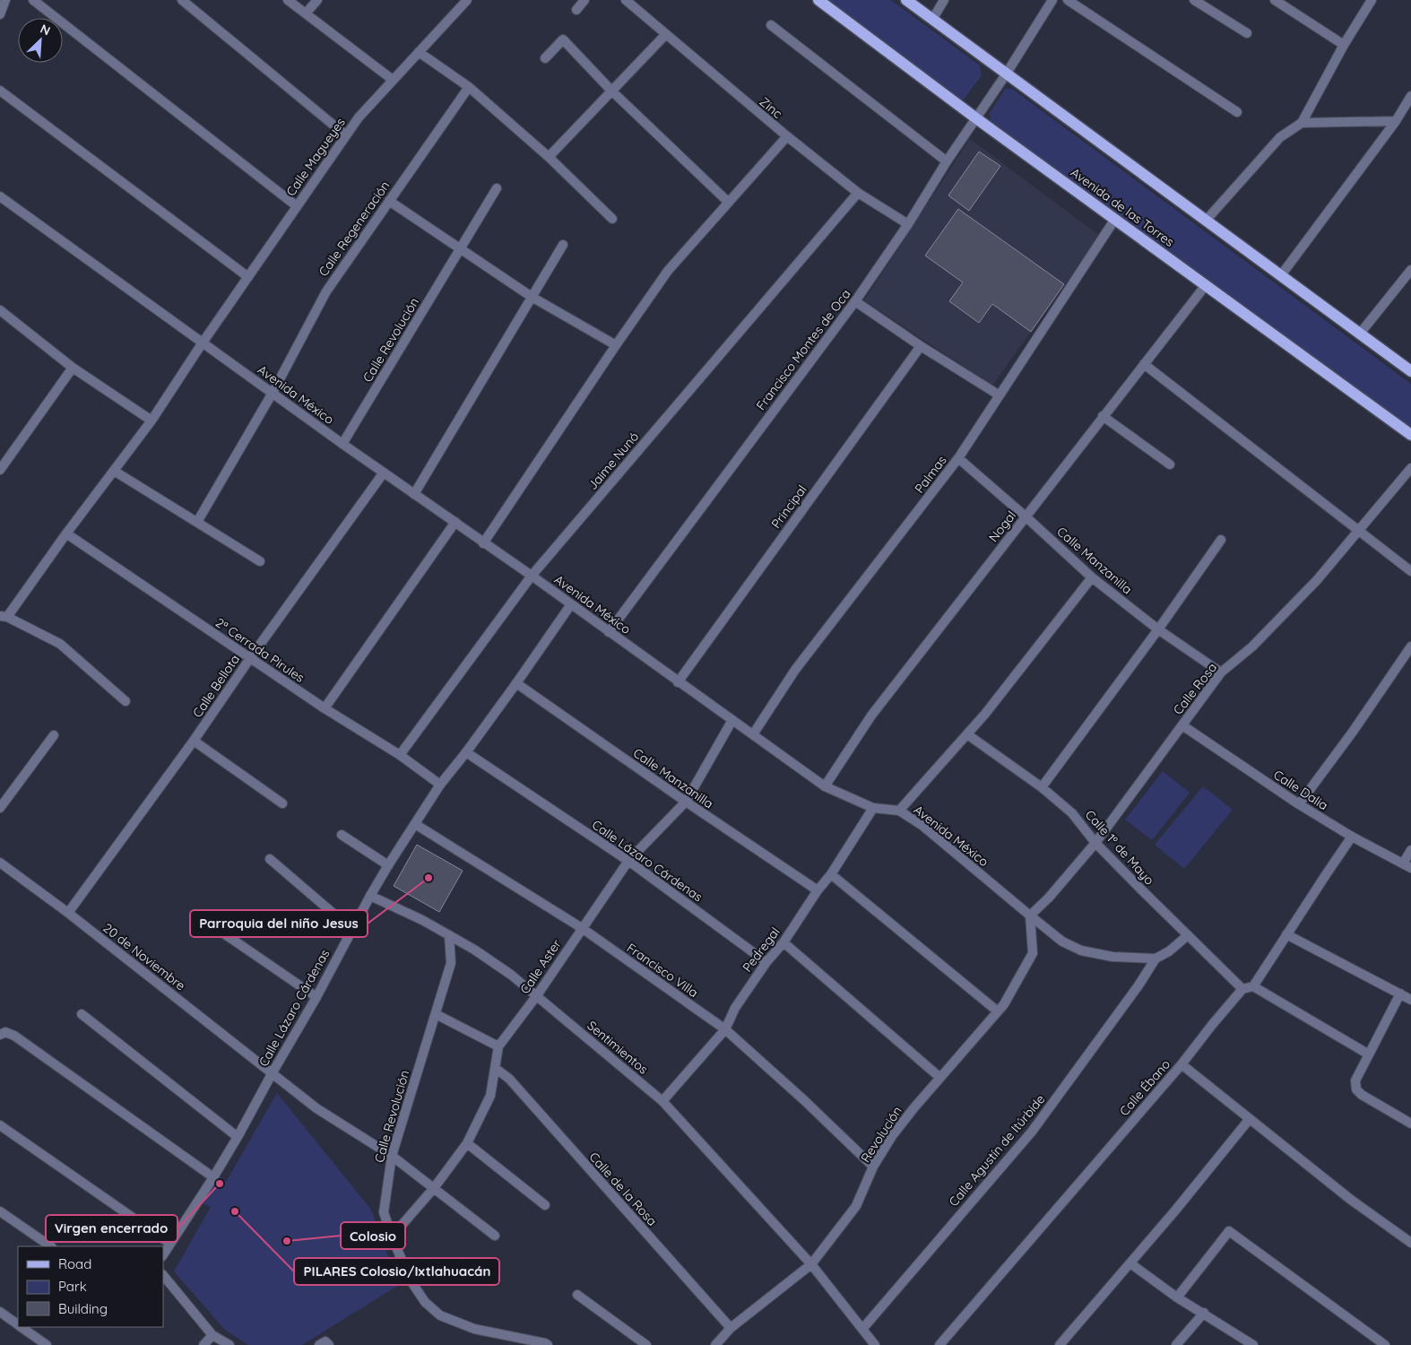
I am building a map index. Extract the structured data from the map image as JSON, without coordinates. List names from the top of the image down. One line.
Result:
{"streets":{"main road":["Avenida de las Torres"],"street":["Zinc","Calle Magueyes","Calle Regeneración","Calle Revolución","Francisco Montes de Oca","Avenida México","Jaime Nunó","Palmas","Principal","Nogal","Calle Manzanilla","2ª Cerrada Pirules","Calle Bellota","Calle Rosa","Calle Dalia","Calle 1º de Mayo","Calle Lázaro Cárdenas","Pedregal","20 de Noviembre","Calle Aster","Francisco Villa","Sentimientos","Calle Ébano","Revolución","Calle Agustín de Itúrbide","Calle de la Rosa"]},"crossings":[["Zinc","Francisco Montes de Oca"],["Zinc","Jaime Nunó"],["Calle Magueyes","Avenida México"],["Calle Magueyes","2ª Cerrada Pirules"],["Avenida de las Torres","Francisco Montes de Oca"],["Avenida de las Torres","Palmas"],["Avenida de las Torres","Nogal"],["Calle Regeneración","Avenida México"],["Calle Revolución","Avenida México"],["Calle Revolución","20 de Noviembre"],["Calle Revolución","Calle Aster"],["Calle Revolución","Sentimientos"],["Francisco Montes de Oca","Avenida México"],["Avenida México","Jaime Nunó"],["Avenida México","Palmas"],["Avenida México","Principal"],["Avenida México","Nogal"],["Avenida México","Calle Bellota"],["Avenida México","Calle Rosa"],["Avenida México","Calle Lázaro Cárdenas"],["Avenida México","Pedregal"],["Avenida México","Calle Aster"],["Avenida México","Revolución"],["Avenida México","Calle Agustín de Itúrbide"],["Jaime Nunó","2ª Cerrada Pirules"],["Palmas","Calle Manzanilla"],["Nogal","Calle Manzanilla"],["Calle Manzanilla","Calle Rosa"],["Calle Manzanilla","Calle Lázaro Cárdenas"],["Calle Manzanilla","Pedregal"],["Calle Manzanilla","Calle Aster"],["2ª Cerrada Pirules","Calle Bellota"],["2ª Cerrada Pirules","Calle Lázaro Cárdenas"],["Calle Bellota","20 de Noviembre"],["Calle Rosa","Calle Dalia"],["Calle Rosa","Calle 1º de Mayo"],["Calle Rosa","Revolución"],["Calle 1º de Mayo","Calle Ébano"],["Calle Lázaro Cárdenas","Pedregal"],["Calle Lázaro Cárdenas","20 de Noviembre"],["Calle Lázaro Cárdenas","Calle Aster"],["Calle Lázaro Cárdenas","Francisco Villa"],["Calle Lázaro Cárdenas","Sentimientos"],["Pedregal","Francisco Villa"],["Pedregal","Sentimientos"],["20 de Noviembre","Calle Aster"],["Calle Aster","Francisco Villa"],["Calle Aster","Sentimientos"],["Calle Aster","Calle de la Rosa"],["Francisco Villa","Revolución"],["Sentimientos","Revolución"],["Sentimientos","Calle Agustín de Itúrbide"],["Revolución","Calle de la Rosa"]],"places":["Parroquia del niño Jesus","Virgen encerrado","PILARES Colosio/Ixtlahuacán","Colosio"],"legend":["Road","Park","Building"],"north":"top right"}
